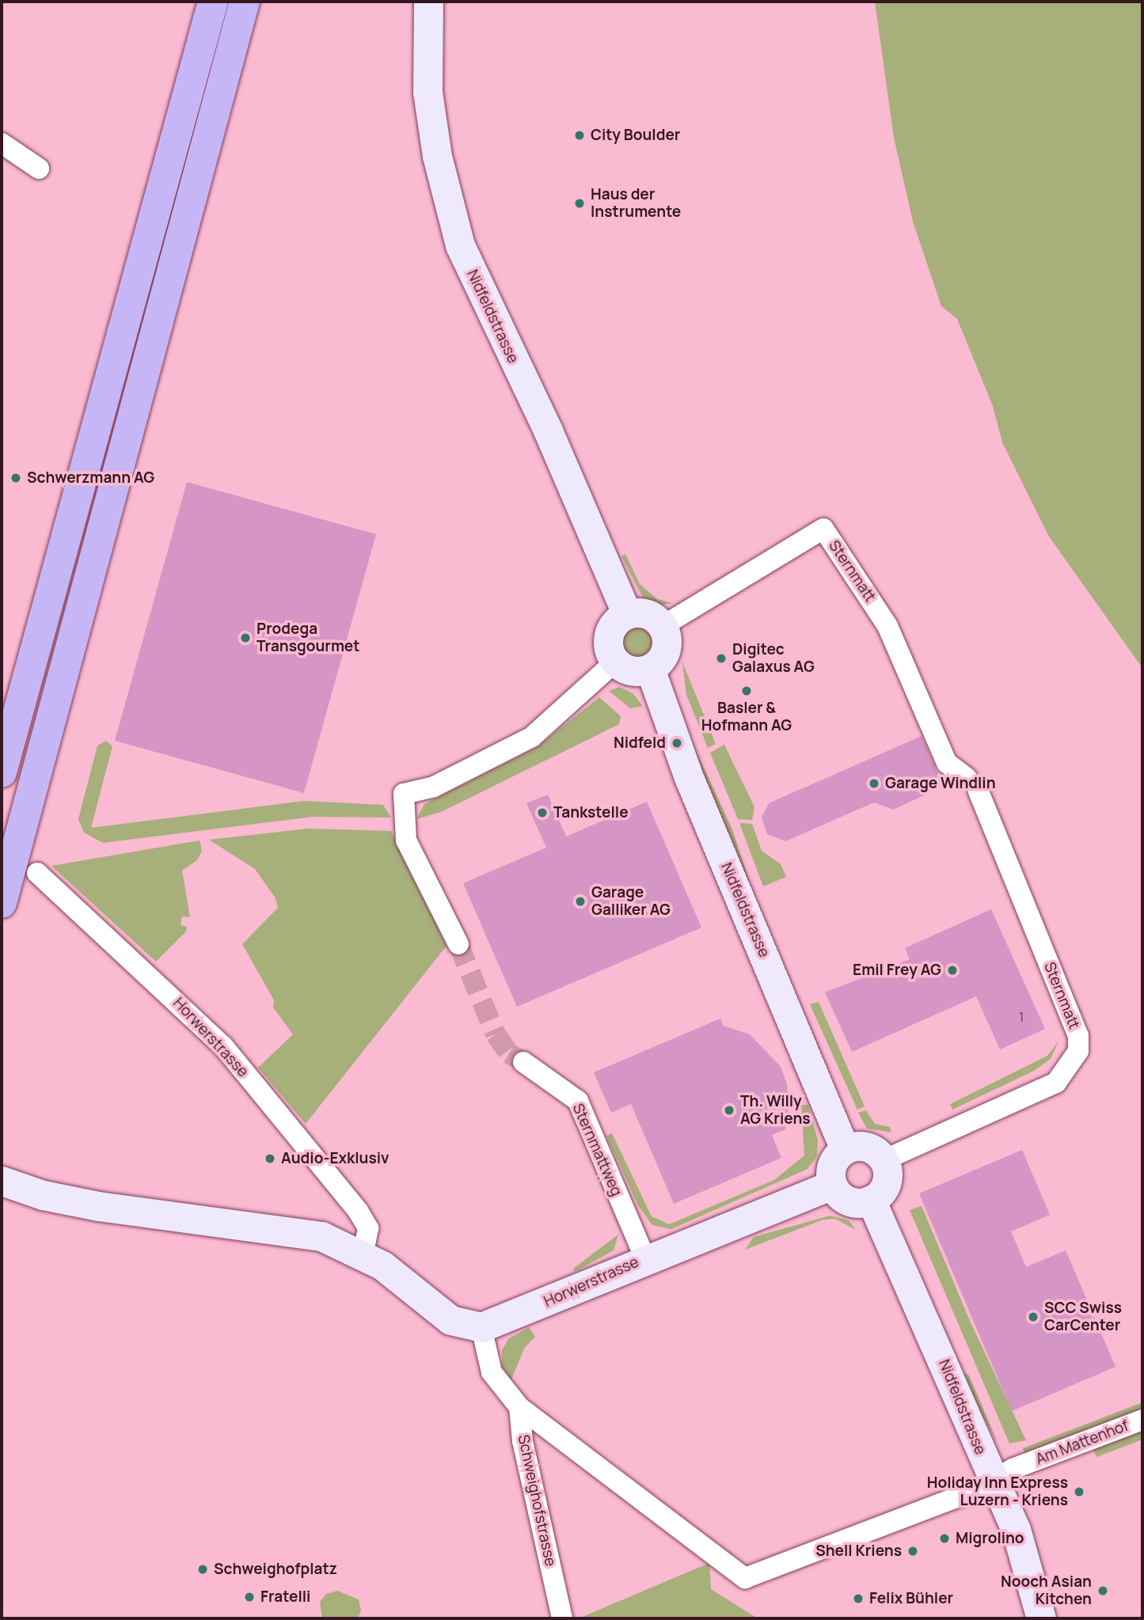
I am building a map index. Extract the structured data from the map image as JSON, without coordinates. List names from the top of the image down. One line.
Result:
{"streets":{"street":["Nidfeldstrasse","Sternmatt","Horwerstrasse","Sternmattweg","Am Mattenhof","Schweighofstrasse"]},"crossings":[["Nidfeldstrasse","Sternmatt"],["Nidfeldstrasse","Horwerstrasse"],["Nidfeldstrasse","Am Mattenhof"],["Sternmatt","Horwerstrasse"],["Horwerstrasse","Sternmattweg"],["Am Mattenhof","Schweighofstrasse"]],"places":["City Boulder","Haus der Instrumente","Schwerzmann AG","Prodega Transgourmet","Digitec Galaxus AG","Basler & Hofmann AG","Nidfeld","Garage Windlin","Tankstelle","Garage Galliker AG","Emil Frey AG","Th. Willy AG Kriens","Audio-Exklusiv","SCC Swiss CarCenter","Holiday Inn Express Luzern - Kriens","Migrolino","Shell Kriens","Schweighofplatz","Nooch Asian Kitchen","Fratelli","Felix Bühler"],"house_numbers":["1"]}
